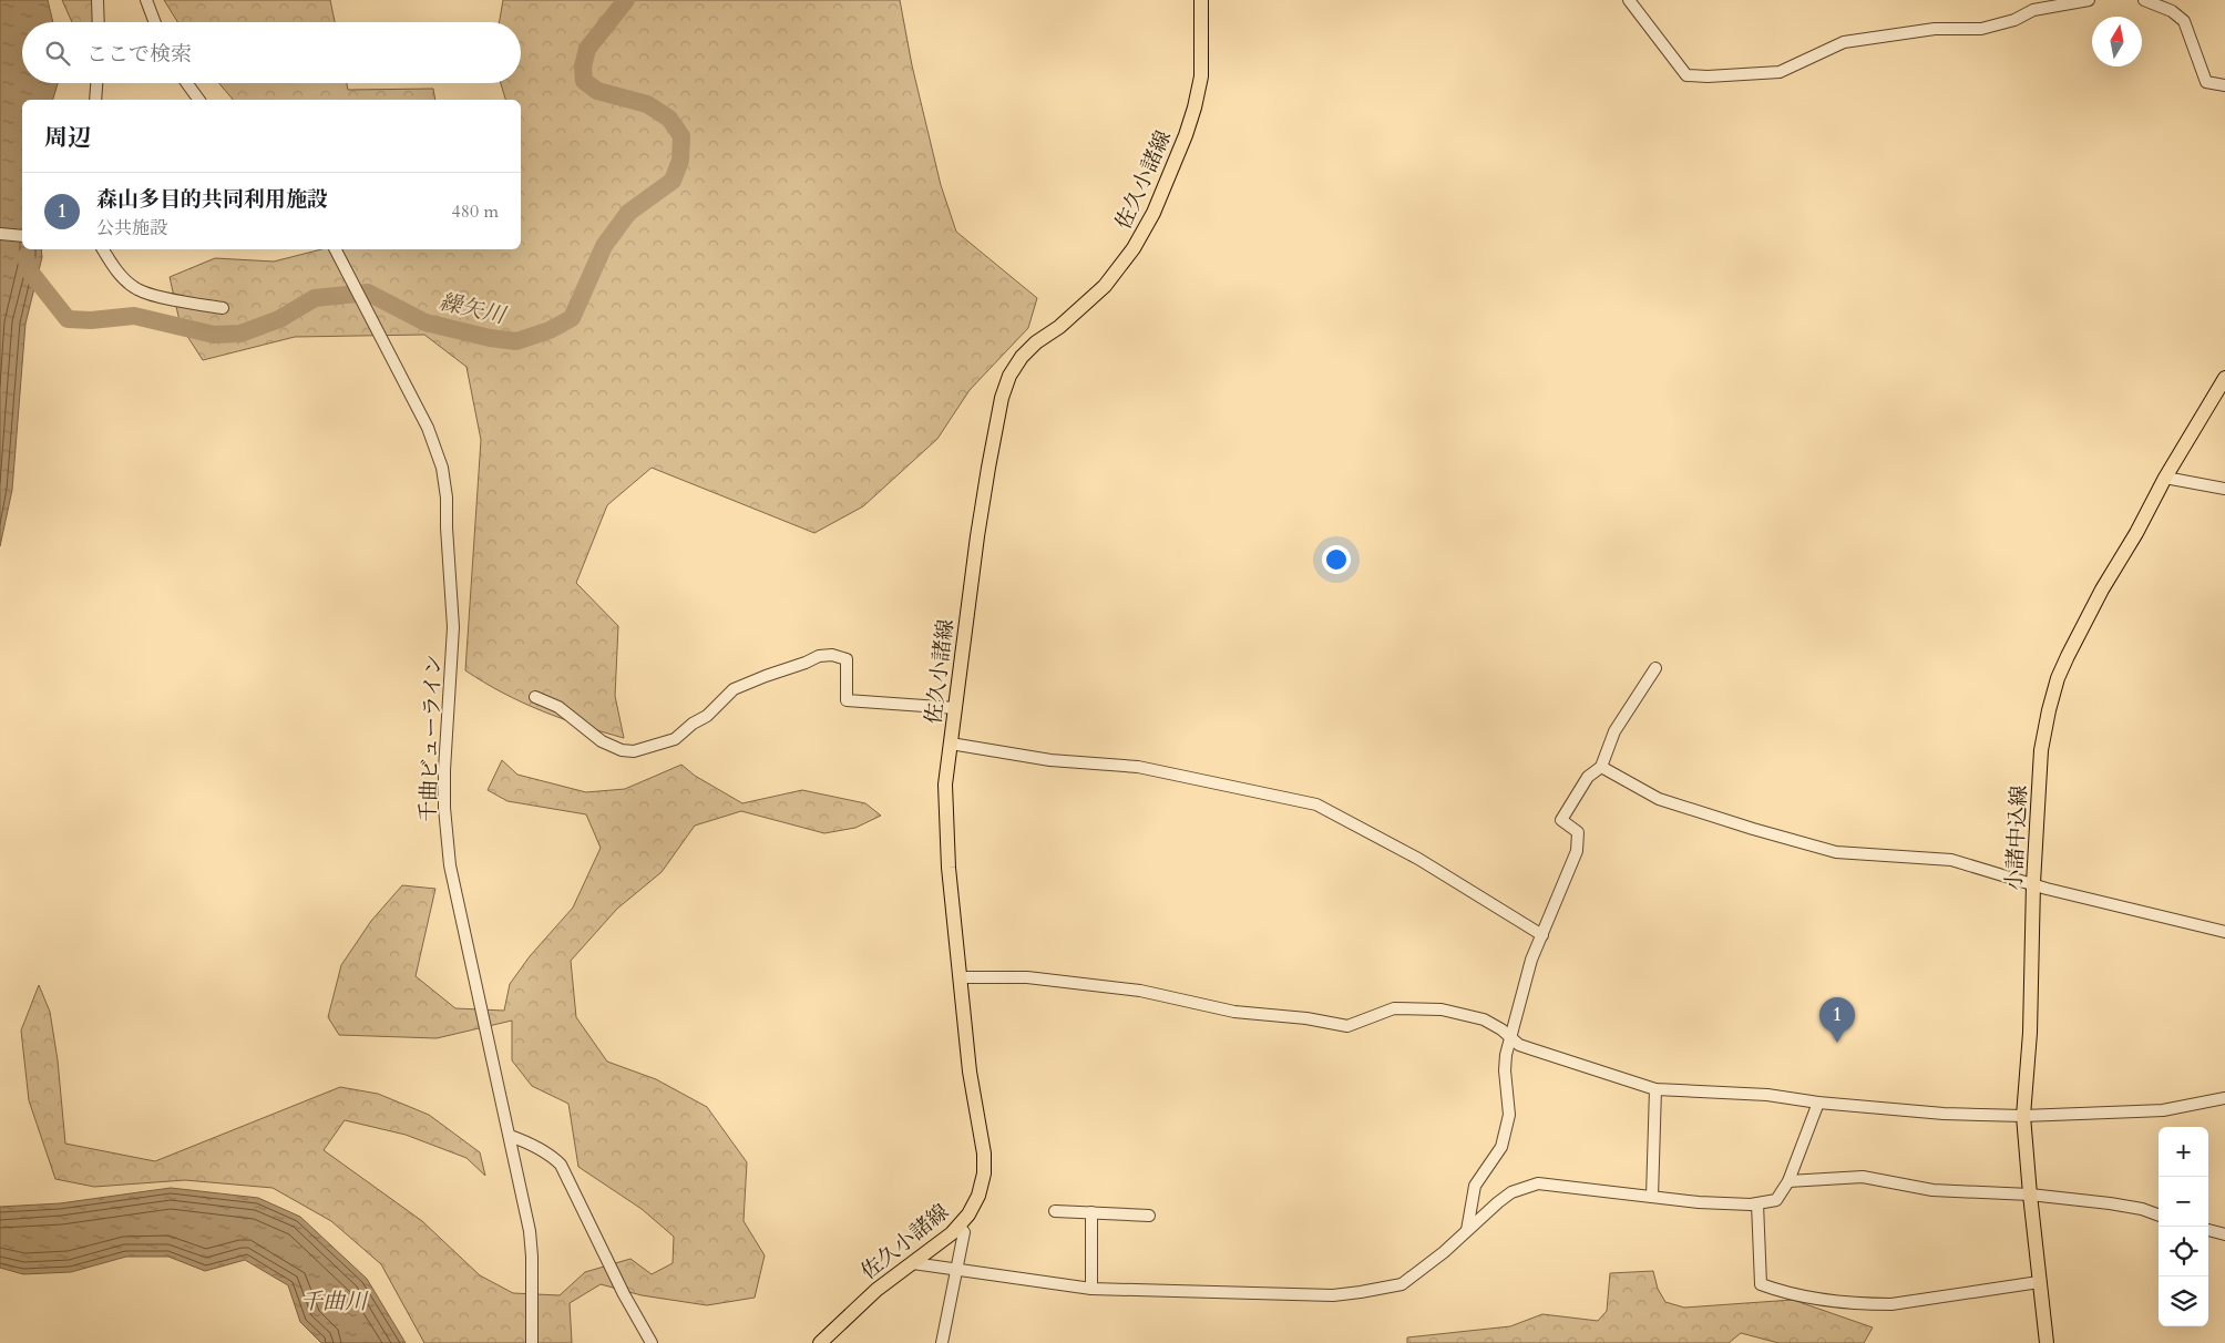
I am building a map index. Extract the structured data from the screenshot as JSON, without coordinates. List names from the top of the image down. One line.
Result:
{"streets":{"main road":["佐久小諸線","小諸中込線"],"street":["千曲ビューライン"]},"water":["繰矢川","千曲川"],"north":"top","page":{"search":"ここで検索","heading":"周辺","list":[{"mark":"1","name":"森山多目的共同利用施設","note":"公共施設","value":"480 m"}],"pins":"1","map_buttons":["+","−"]}}
